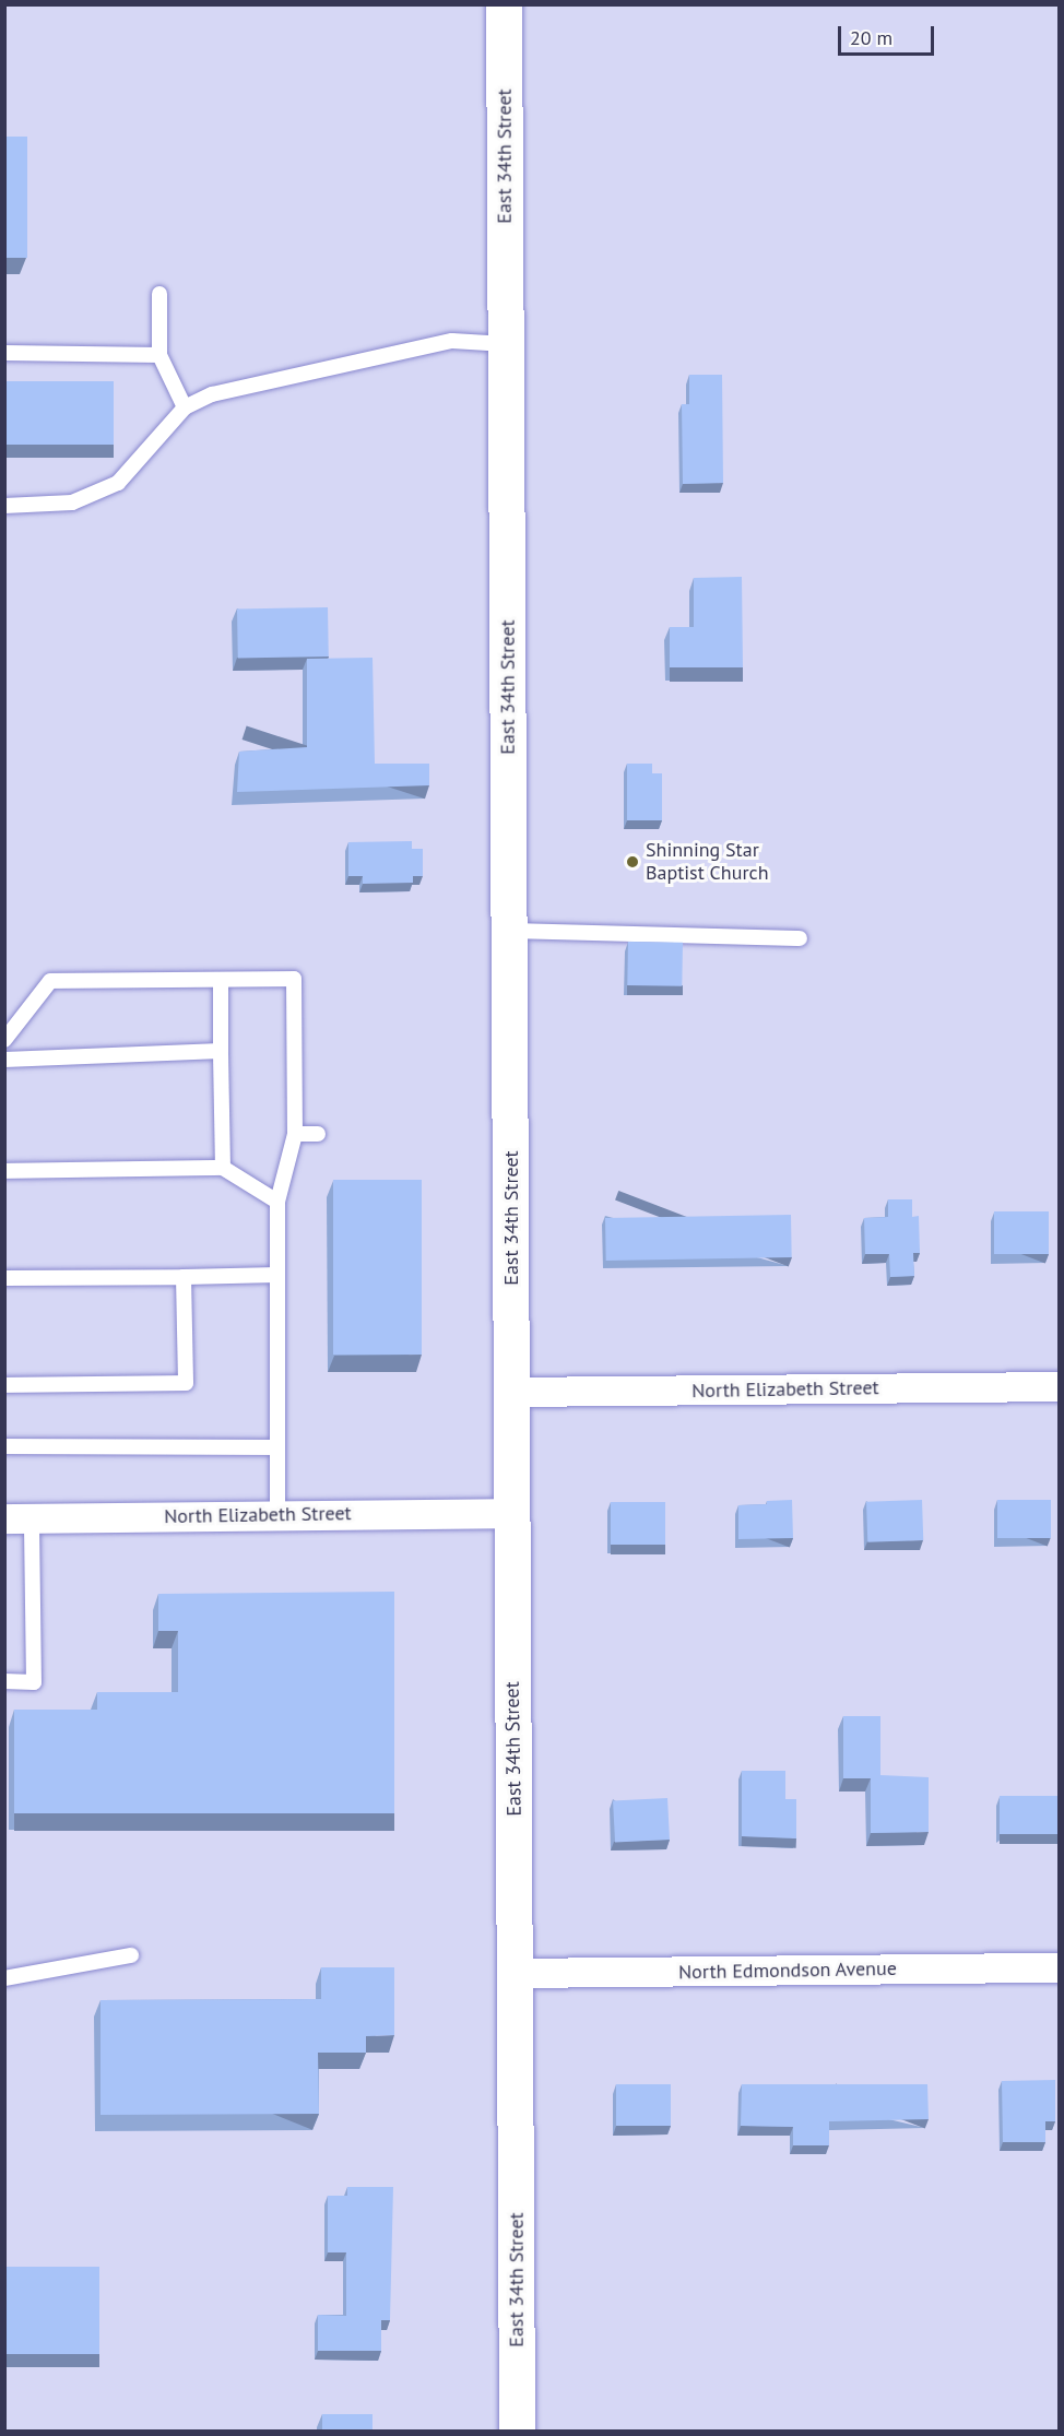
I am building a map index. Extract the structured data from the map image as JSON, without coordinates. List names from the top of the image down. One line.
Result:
{"streets":{"main road":["East 34th Street"],"street":["North Elizabeth Street","North Edmondson Avenue"]},"crossings":[["East 34th Street","North Elizabeth Street"],["East 34th Street","North Edmondson Avenue"]],"places":["Shinning Star Baptist Church"],"scale_bar":"20 m"}
